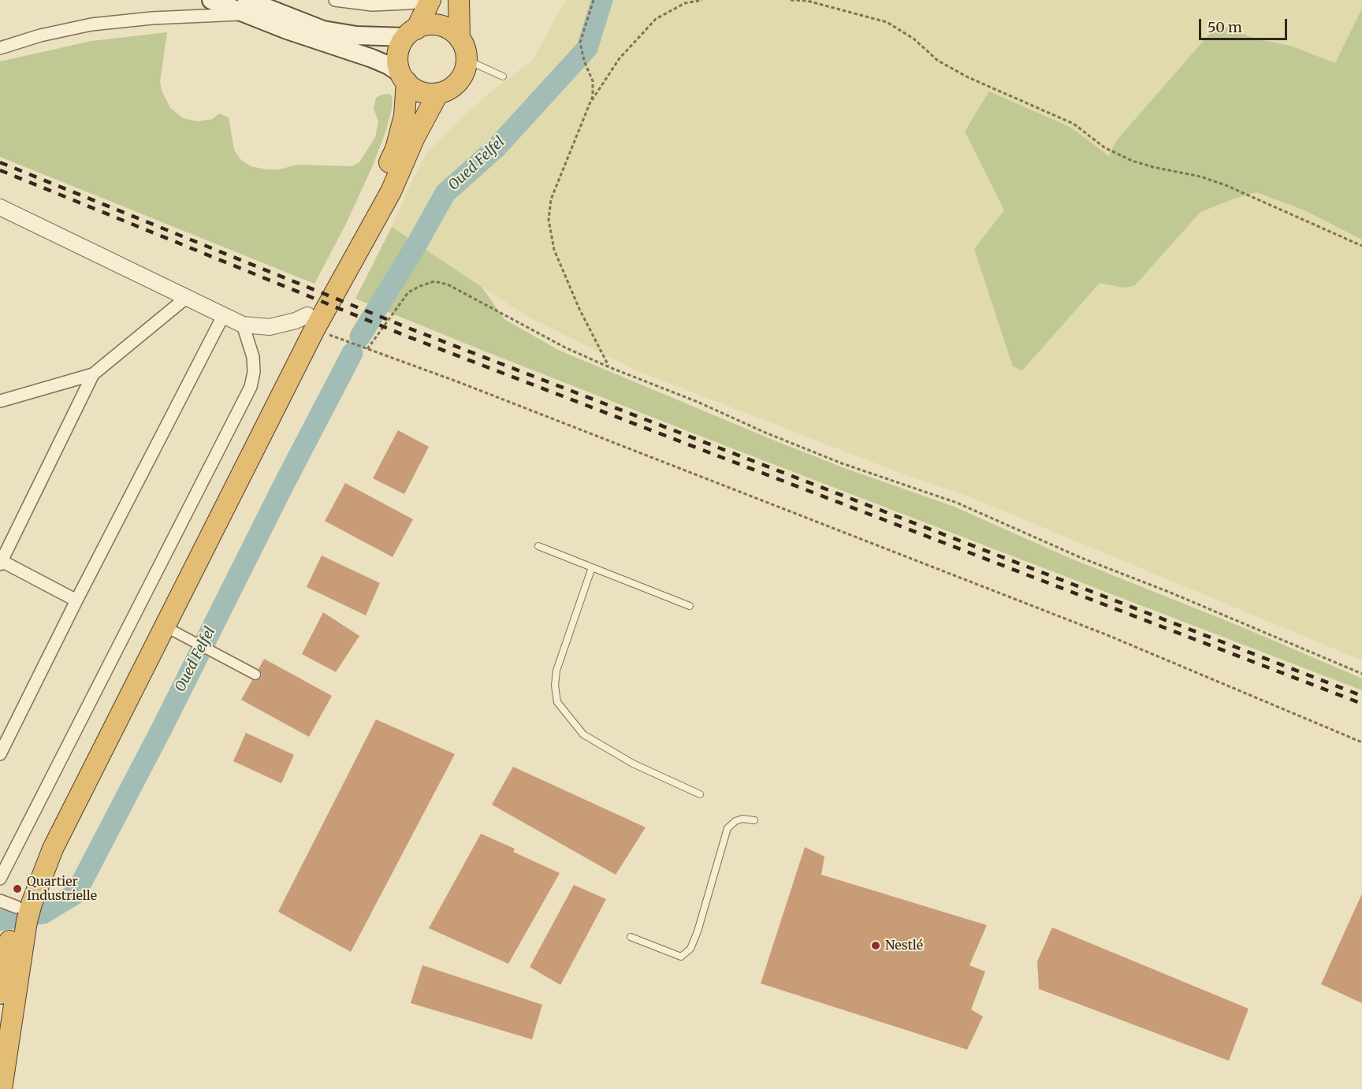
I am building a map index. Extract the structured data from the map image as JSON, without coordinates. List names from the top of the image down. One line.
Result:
{"water":["Oued Felfel"],"places":["Quartier Industrielle","Nestlé"],"scale_bar":"50 m"}
